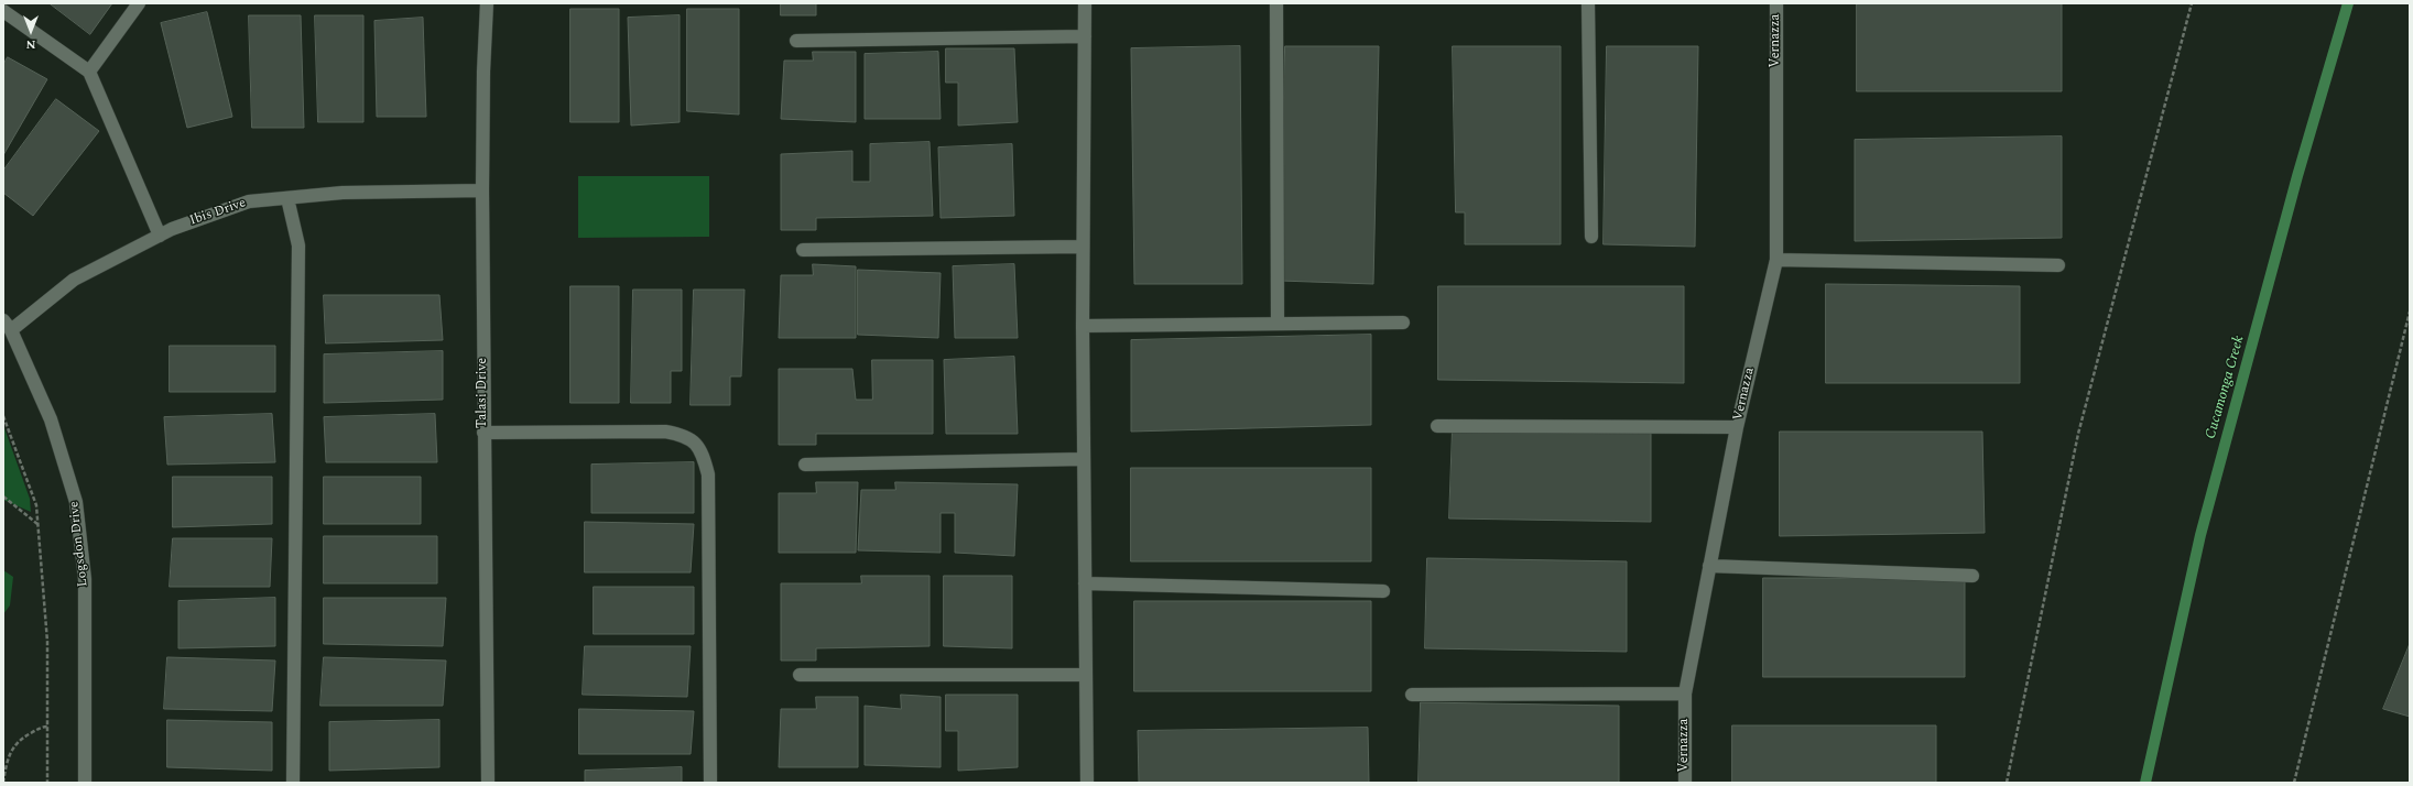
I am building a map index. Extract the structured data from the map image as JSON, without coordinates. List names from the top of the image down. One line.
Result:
{"streets":{"street":["Vernazza","Ibis Drive","Talasi Drive","Logsdon Drive"]},"crossings":[["Ibis Drive","Talasi Drive"],["Ibis Drive","Logsdon Drive"]],"water":["Cucamonga Creek"],"north":"bottom"}
